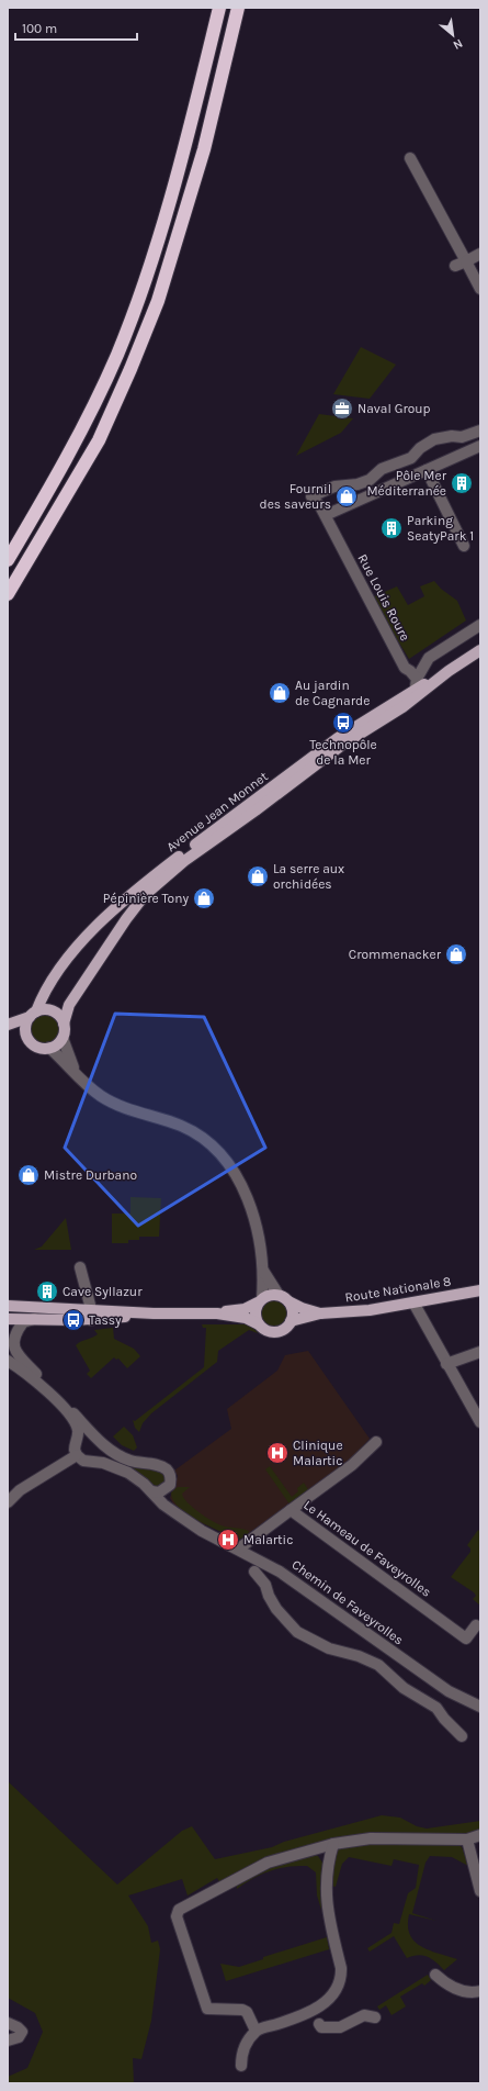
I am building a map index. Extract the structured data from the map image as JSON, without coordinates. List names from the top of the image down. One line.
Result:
{"streets":{"main road":["Avenue Jean Monnet","Route Nationale 8"],"street":["Rue Louis Roure","Le Hameau de Faveyrolles","Chemin de Faveyrolles"]},"crossings":[["Rue Louis Roure","Avenue Jean Monnet"],["Le Hameau de Faveyrolles","Chemin de Faveyrolles"]],"places":{"office":["Naval Group"],"building":["Pôle Mer Méditerranée","Parking SeatyPark 1","Cave Syllazur"],"shop":["Fournil des saveurs","Au jardin de Cagnarde","La serre aux orchidées","Pépinière Tony","Crommenacker","Mistre Durbano"],"bus stop":["Technopôle de la Mer","Tassy"],"hospital":["Clinique Malartic","Malartic"]},"scale_bar":"100 m","north":"bottom right"}
